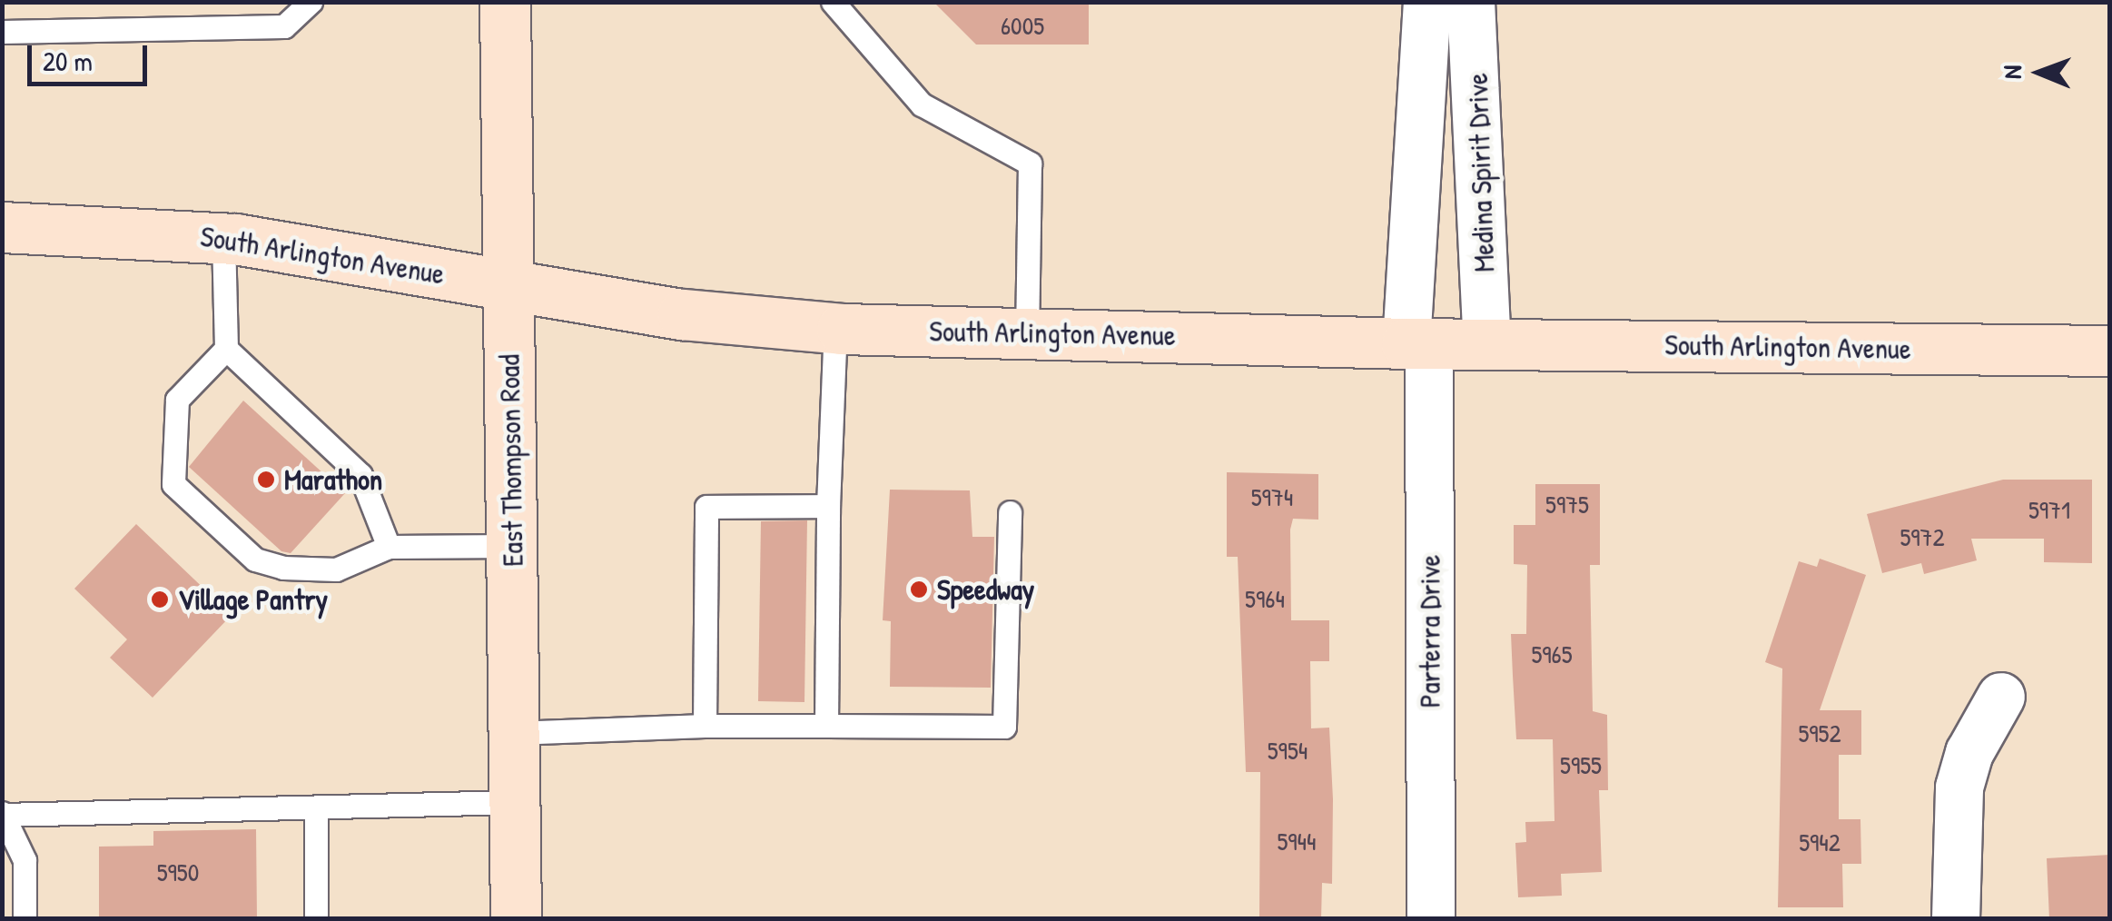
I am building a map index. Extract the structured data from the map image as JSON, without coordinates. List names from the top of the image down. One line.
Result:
{"streets":{"main road":["South Arlington Avenue","East Thompson Road"],"street":["Medina Spirit Drive","Parterra Drive"]},"crossings":[["Medina Spirit Drive","South Arlington Avenue"],["Medina Spirit Drive","Parterra Drive"],["South Arlington Avenue","East Thompson Road"],["South Arlington Avenue","Parterra Drive"]],"places":["Marathon","Speedway","Village Pantry"],"house_numbers":["6005","5974","5975","5971","5972","5964","5965","5952","5954","5955","5944","5942","5950"],"scale_bar":"20 m","north":"left"}
